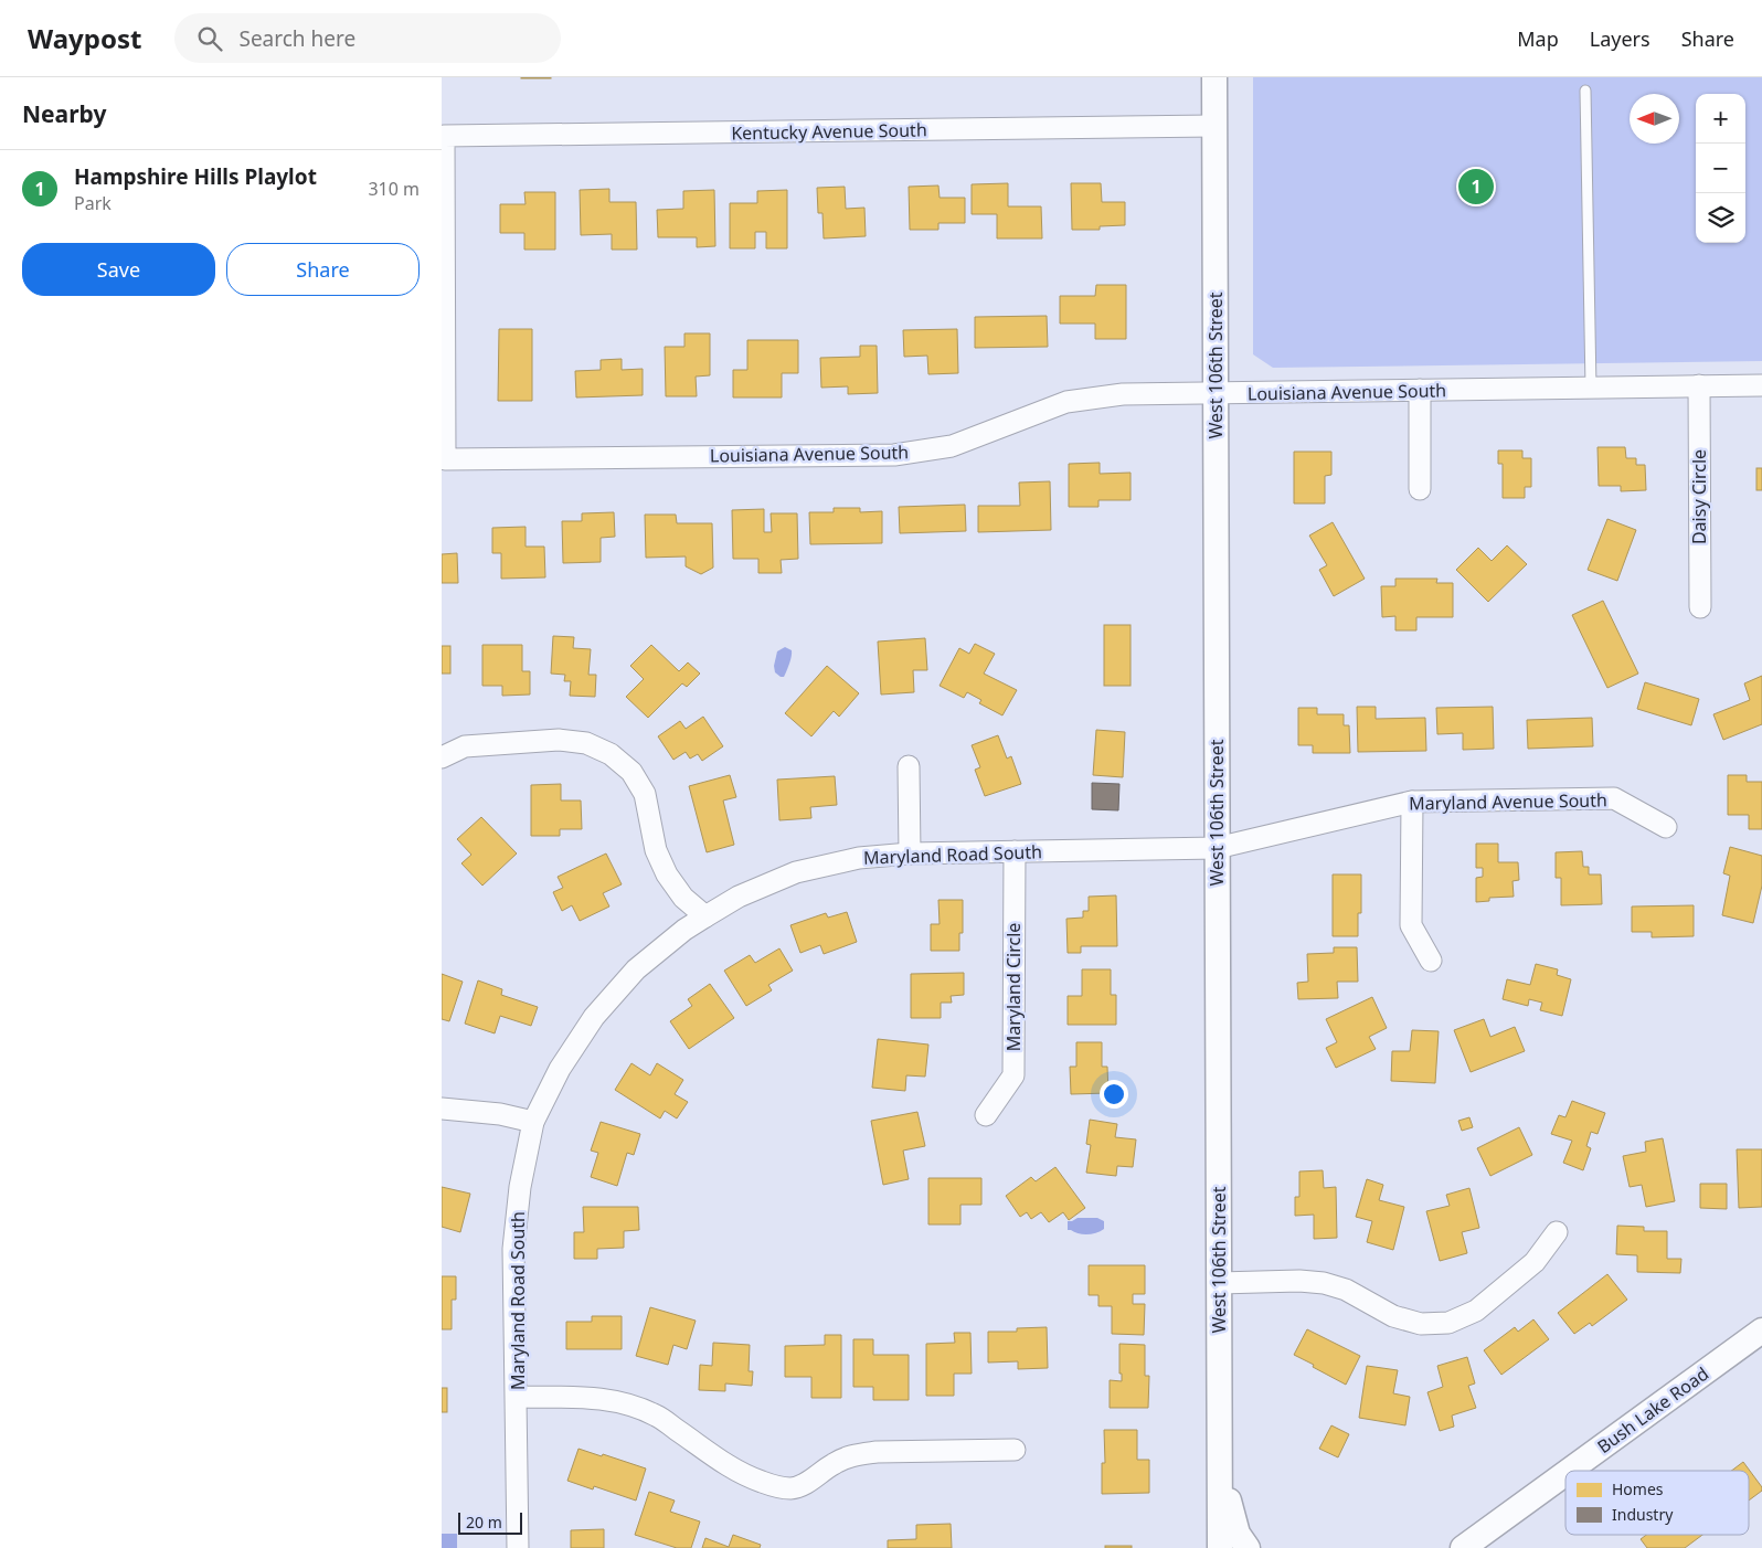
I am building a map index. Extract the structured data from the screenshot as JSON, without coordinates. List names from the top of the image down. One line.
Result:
{"streets":{"street":["Kentucky Avenue South","West 106th Street","Louisiana Avenue South","Daisy Circle","Maryland Avenue South","Maryland Road South","Maryland Circle","Bush Lake Road"]},"crossings":[["Kentucky Avenue South","West 106th Street"],["Kentucky Avenue South","Louisiana Avenue South"],["West 106th Street","Louisiana Avenue South"],["West 106th Street","Maryland Avenue South"],["West 106th Street","Maryland Road South"],["Louisiana Avenue South","Daisy Circle"],["Maryland Avenue South","Maryland Road South"],["Maryland Road South","Maryland Circle"]],"legend":["Homes","Industry"],"scale_bar":"20 m","north":"left","page":{"header":"Waypost","search":"Search here","nav":["Map","Layers","Share"],"heading":"Nearby","map_buttons":["+","−"],"list":[{"mark":"1","name":"Hampshire Hills Playlot","note":"Park","value":"310 m"}],"pins":"1","buttons":["Save","Share"],"scale":"20 m"}}
